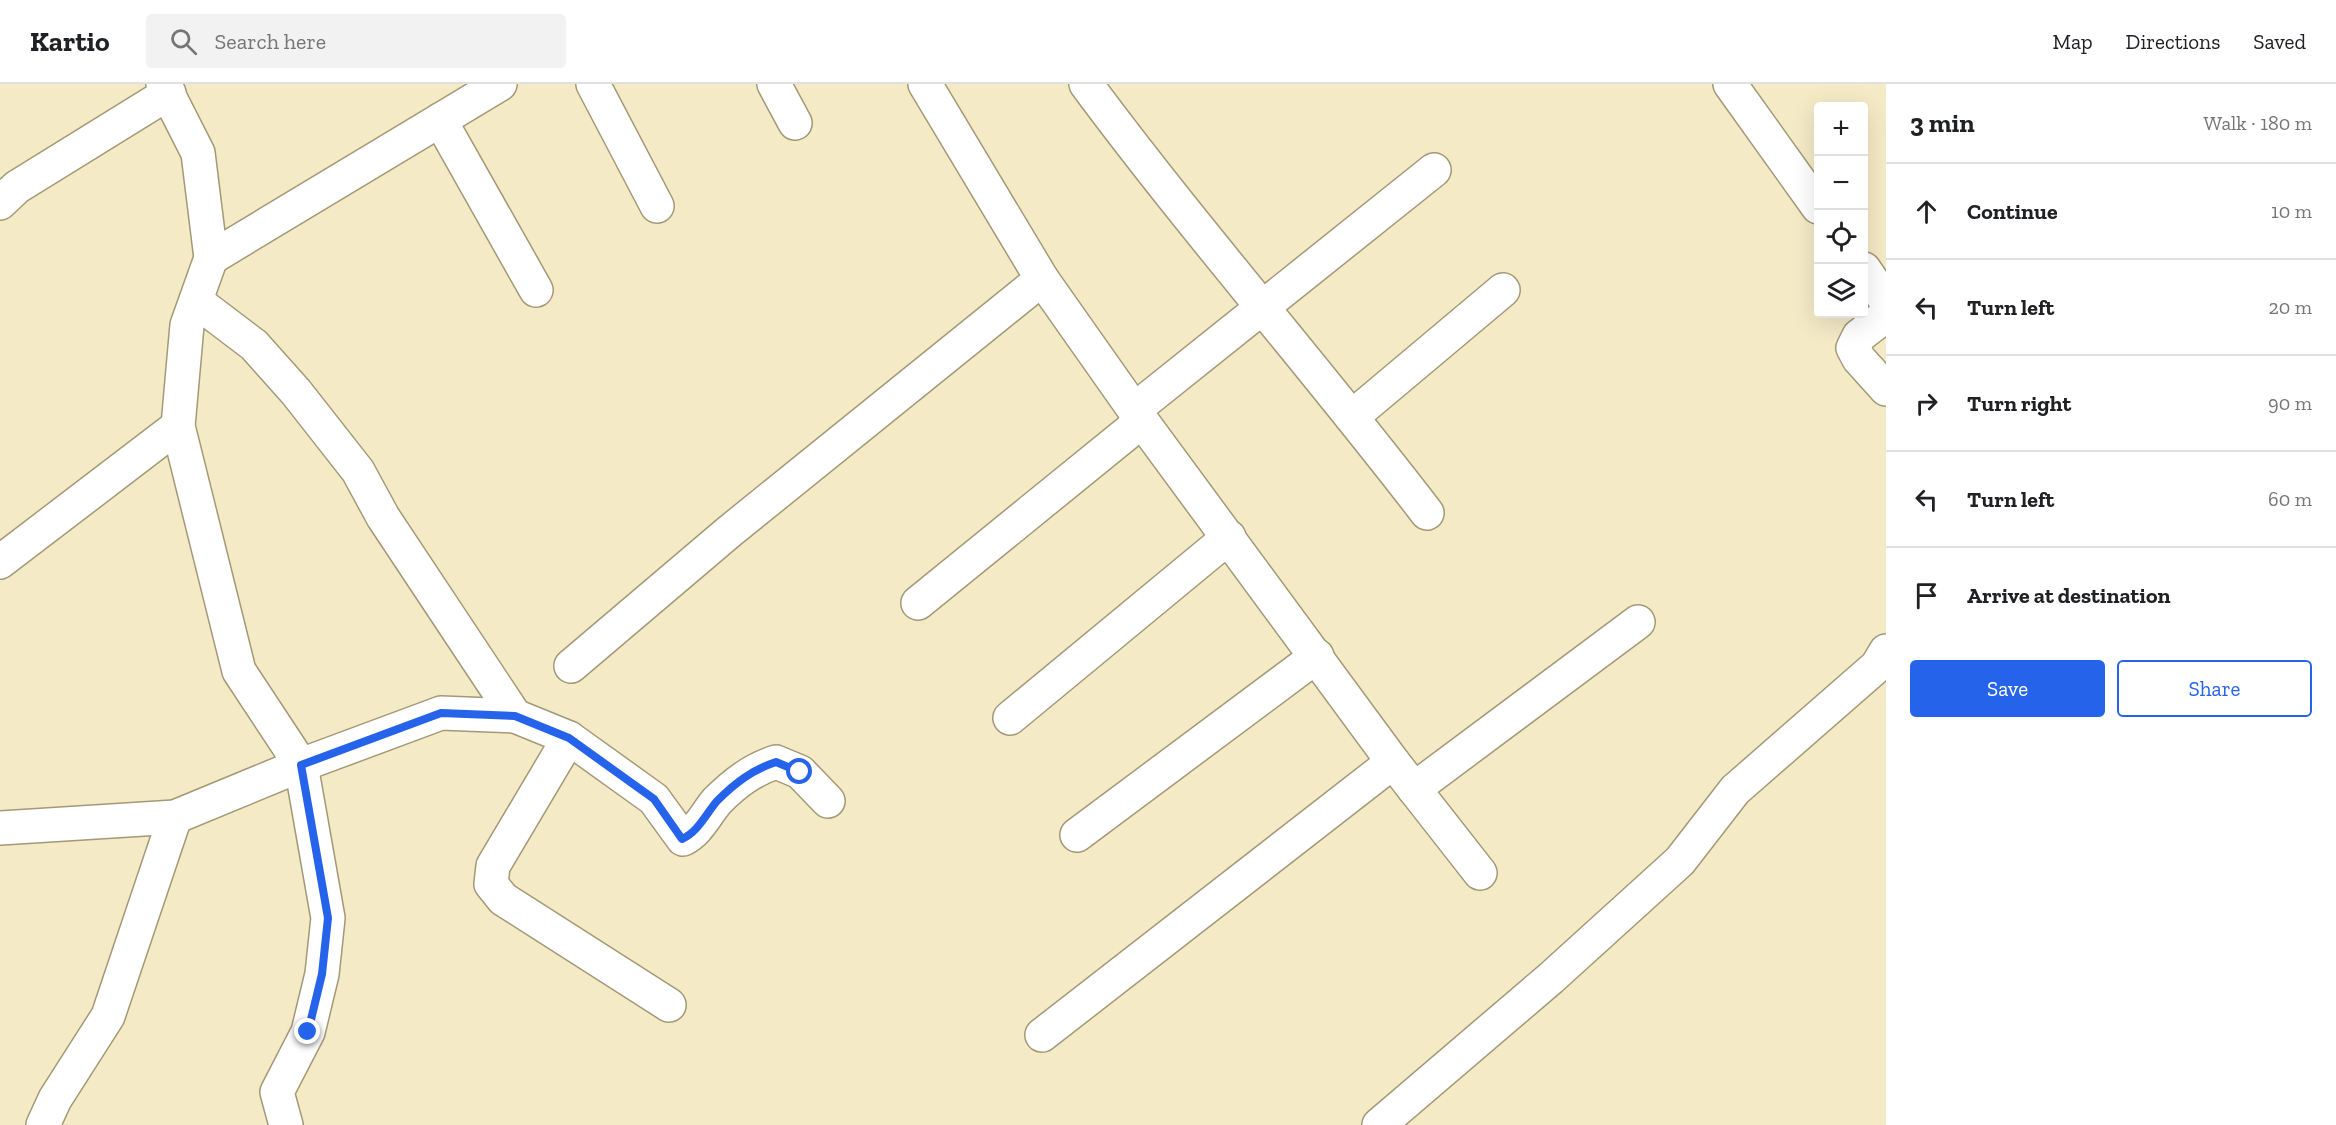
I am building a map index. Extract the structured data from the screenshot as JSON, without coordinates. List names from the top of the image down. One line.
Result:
{"page":{"header":"Kartio","search":"Search here","nav":["Map","Directions","Saved"],"heading":["3 min","Walk · 180 m"],"map_buttons":["+","−"],"list":[["Continue","10 m"],["Turn left","20 m"],["Turn right","90 m"],["Turn left","60 m"],"Arrive at destination"],"buttons":["Save","Share"]}}
